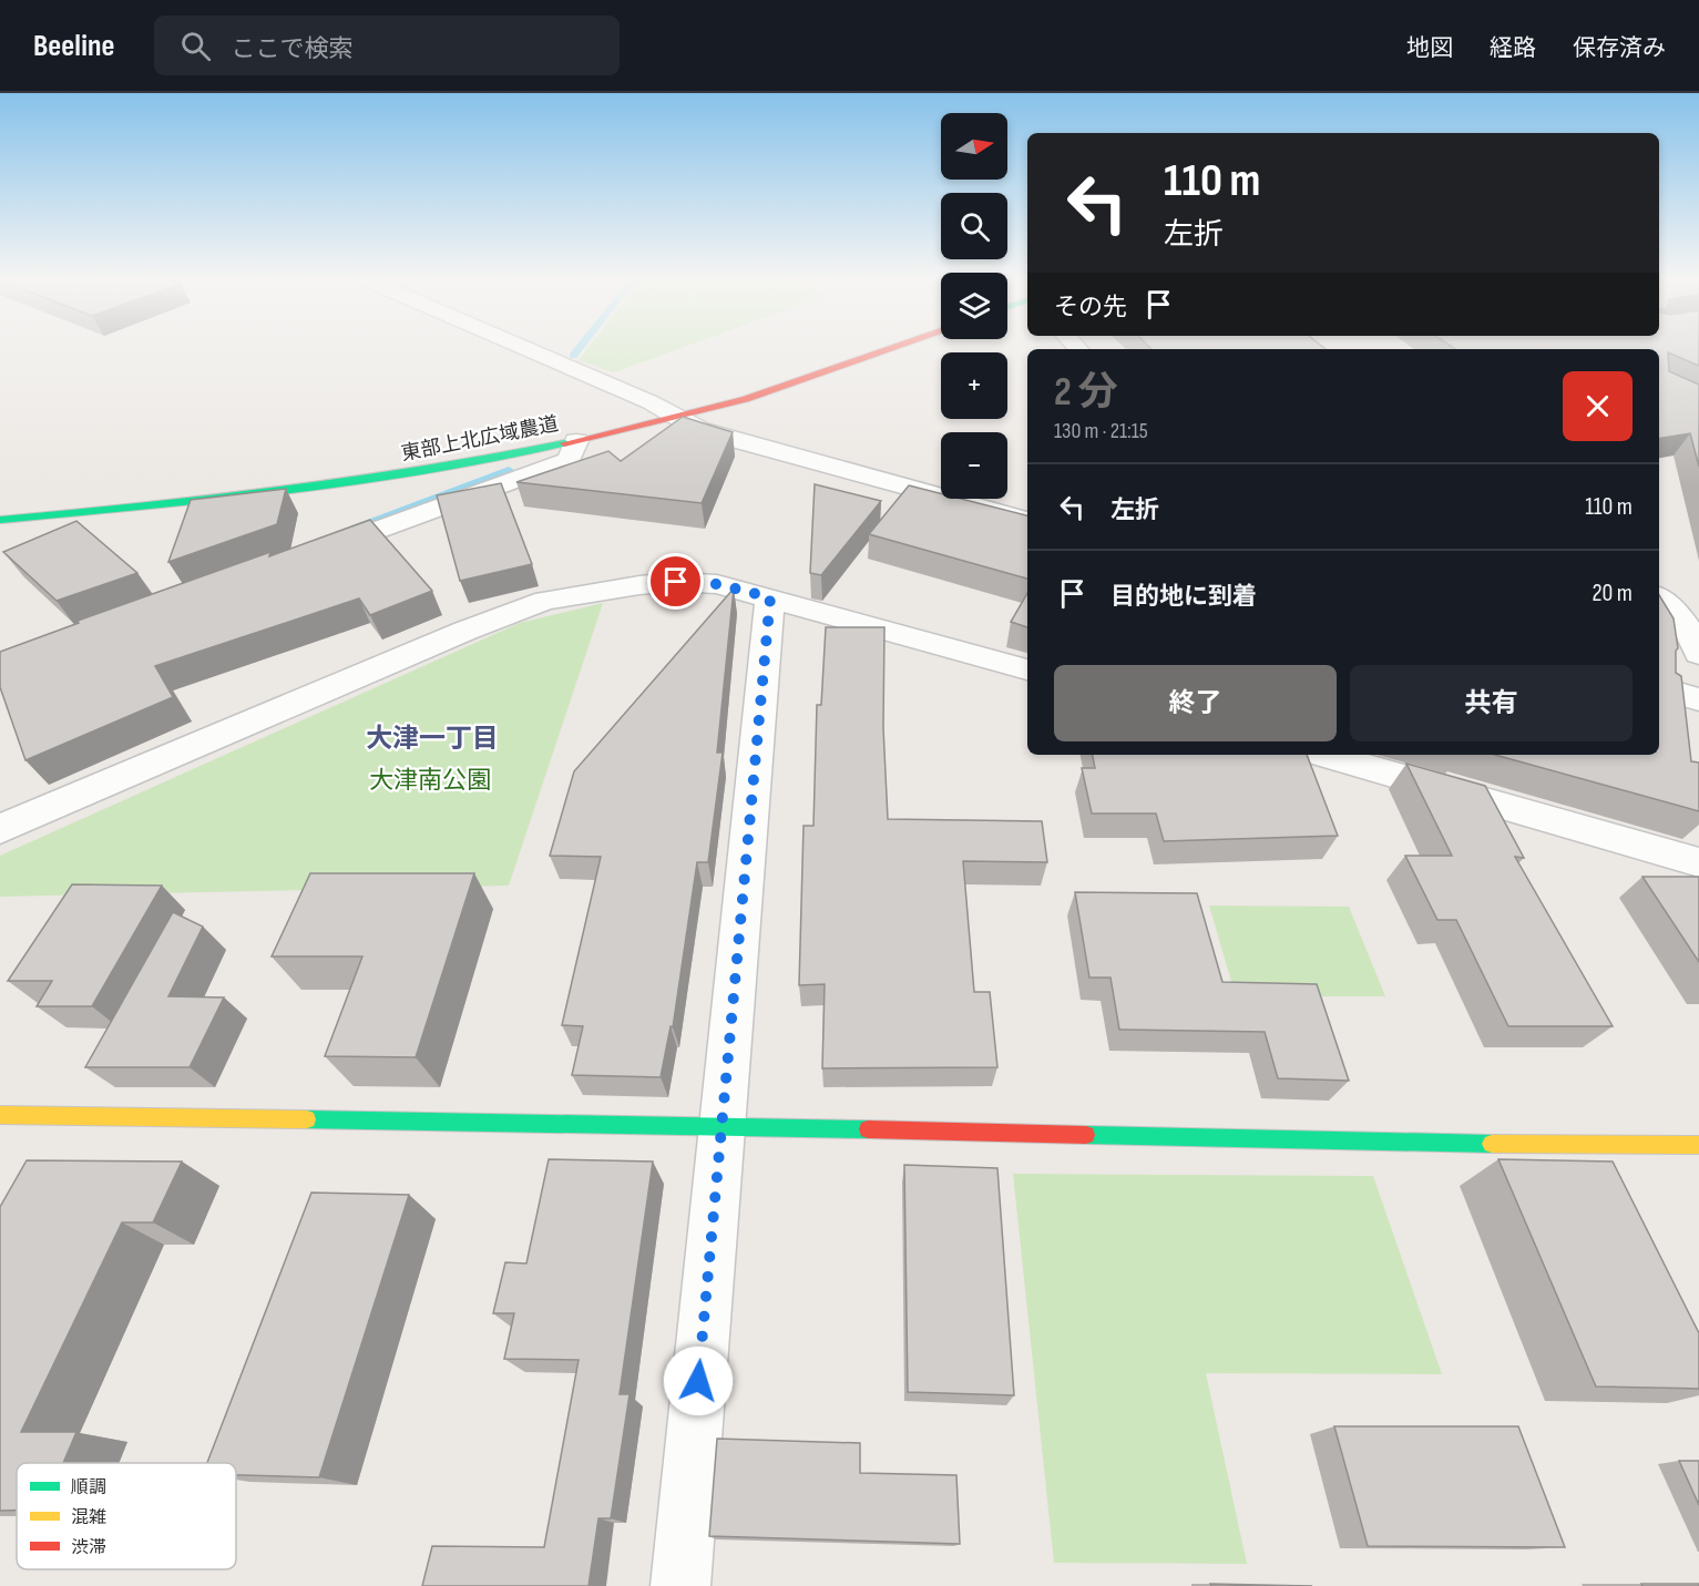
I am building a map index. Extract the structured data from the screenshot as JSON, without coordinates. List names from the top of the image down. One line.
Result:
{"streets":{"street":["東部上北広域農道"]},"districts":["大津一丁目"],"parks":["大津南公園"],"legend":["順調","混雑","渋滞"],"north":"right","page":{"header":"Beeline","search":"ここで検索","nav":["地図","経路","保存済み"],"map_buttons":["+","−"],"turn":["110 m","左折"],"then":"その先","heading":["2 分","130 m · 21:15"],"list":[{"name":"左折","value":"110 m"},{"name":"目的地に到着","value":"20 m"}],"buttons":["終了","共有"]}}
